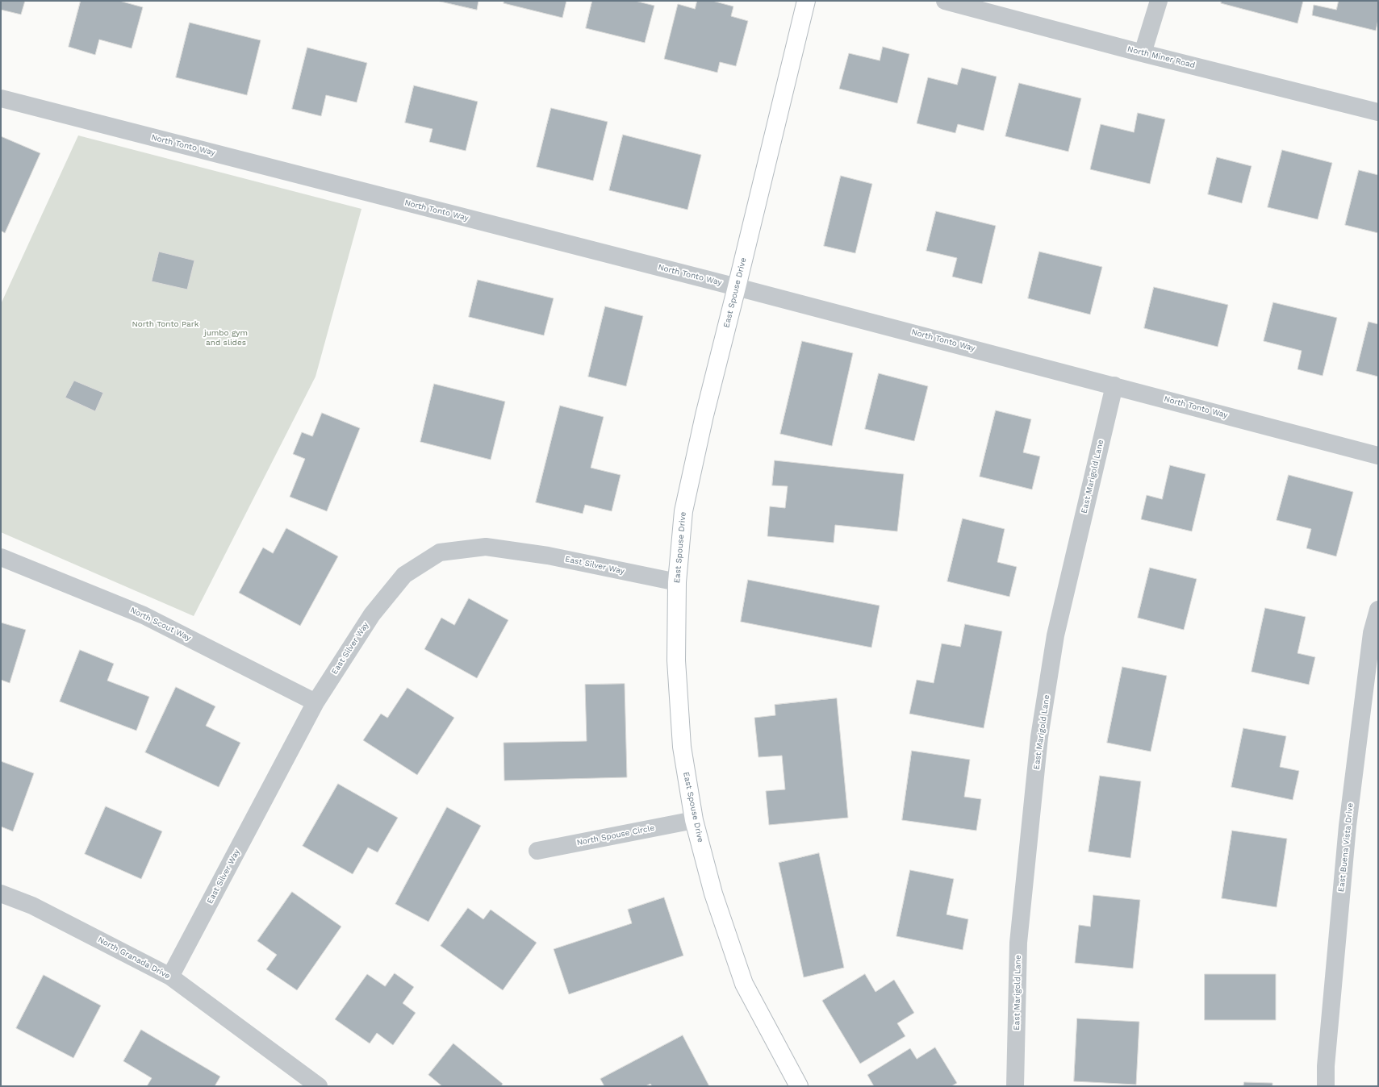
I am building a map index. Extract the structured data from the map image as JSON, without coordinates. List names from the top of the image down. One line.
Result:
{"streets":{"main road":["East Spouse Drive"],"street":["North Miner Road","North Tonto Way","East Marigold Lane","East Silver Way","North Scout Way","North Spouse Circle","East Buena Vista Drive","North Granada Drive"]},"crossings":[["North Tonto Way","East Spouse Drive"],["North Tonto Way","East Marigold Lane"],["East Spouse Drive","East Silver Way"],["East Spouse Drive","North Spouse Circle"],["East Silver Way","North Scout Way"],["East Silver Way","North Granada Drive"]],"parks":["North Tonto Park","jumbo gym and slides"]}
